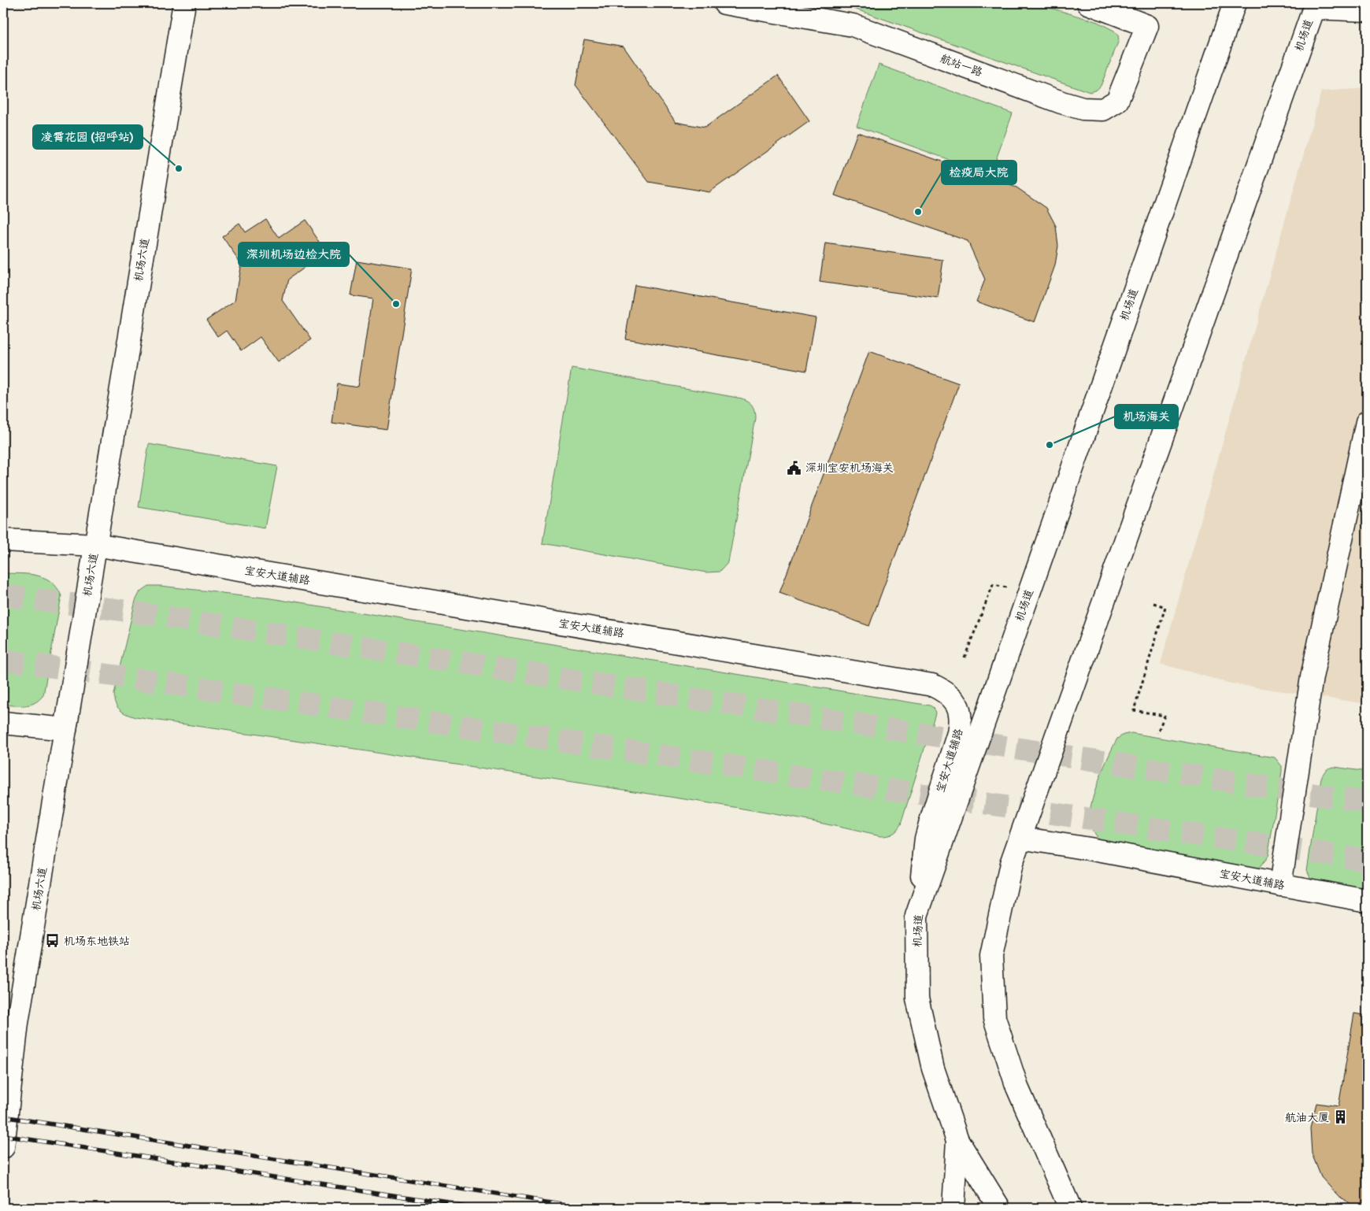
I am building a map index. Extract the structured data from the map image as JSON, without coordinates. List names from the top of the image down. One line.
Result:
{"streets":{"main road":["机场道","航站一路","机场六道","宝安大道辅路"]},"crossings":[["机场道","宝安大道辅路"],["机场六道","宝安大道辅路"]],"places":{"other":["凌霄花园 (招呼站)","检疫局大院","深圳机场边检大院","机场海关"],"public building":["深圳宝安机场海关"],"bus stop":["机场东地铁站"],"building":["航油大厦"]}}
